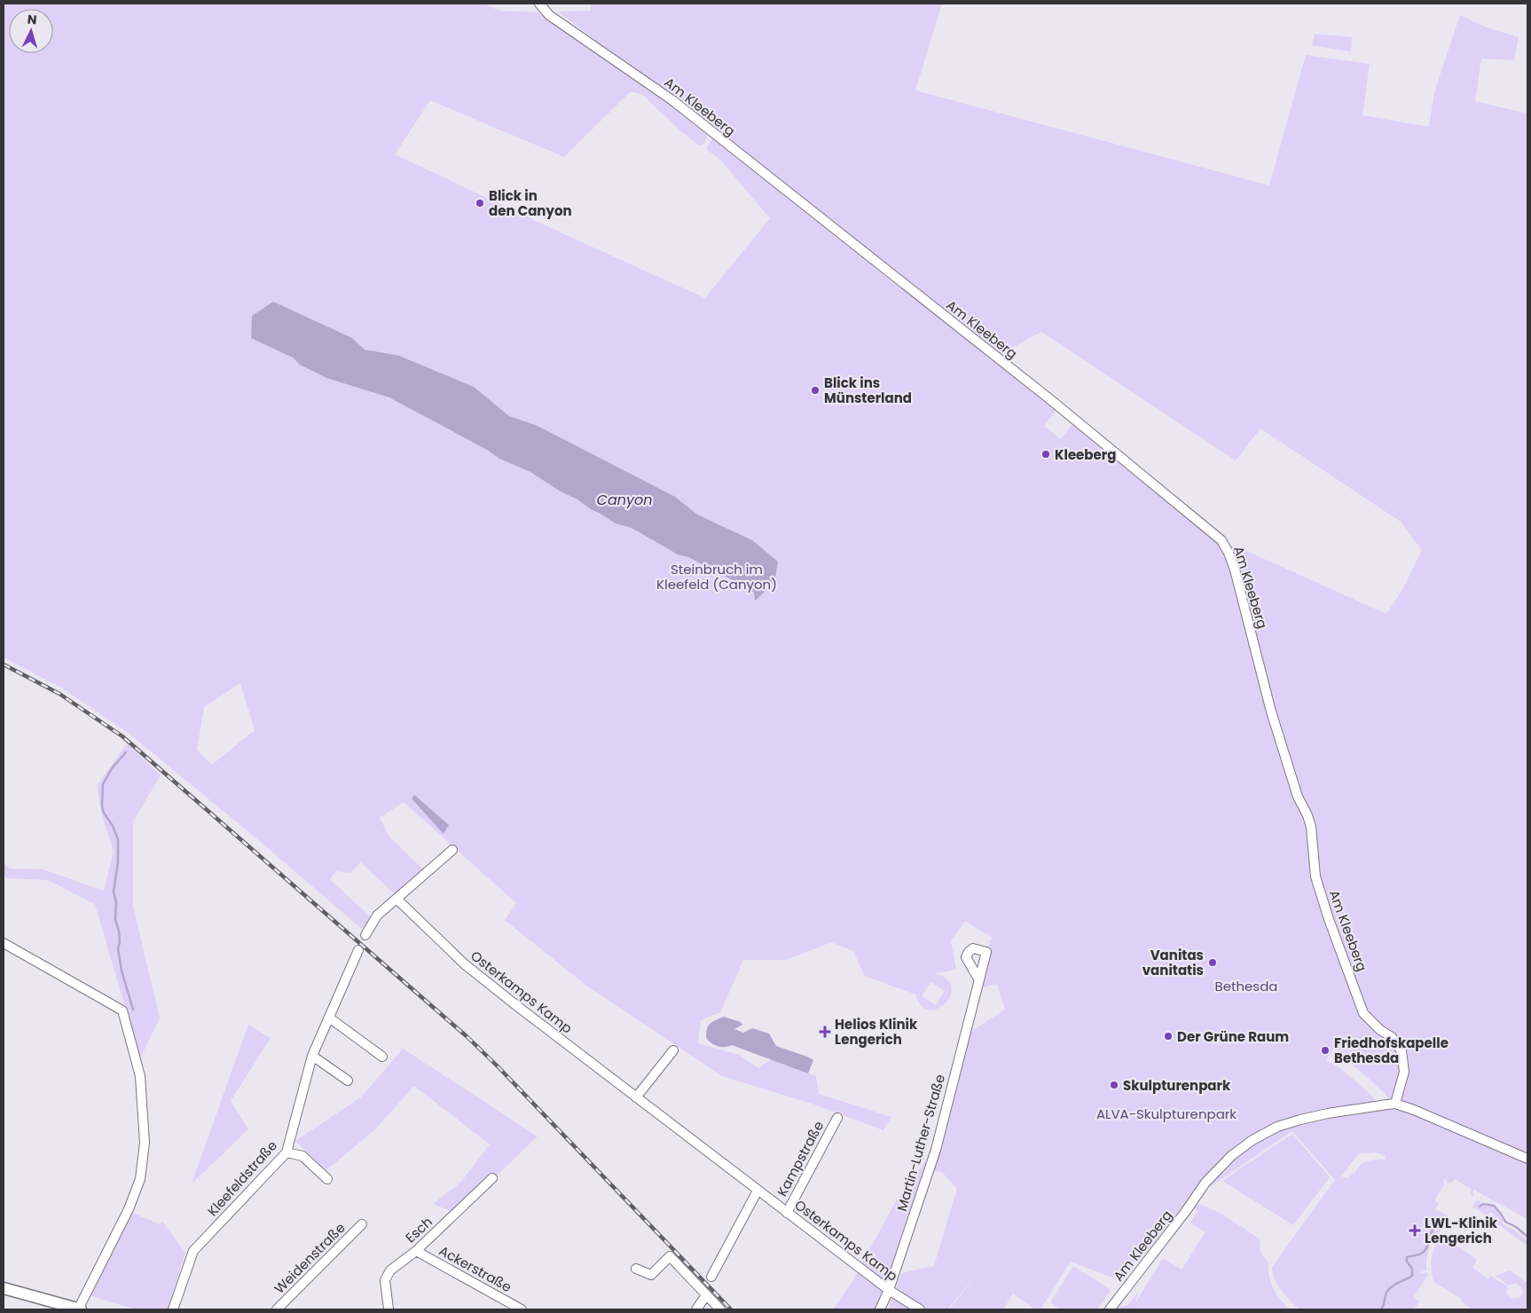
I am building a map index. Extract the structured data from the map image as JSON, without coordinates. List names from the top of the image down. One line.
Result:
{"streets":{"street":["Am Kleeberg","Osterkamps Kamp","Martin-Luther-Straße","Kampstraße","Kleefeldstraße","Esch","Weidenstraße","Ackerstraße"]},"crossings":[["Osterkamps Kamp","Martin-Luther-Straße"],["Osterkamps Kamp","Kampstraße"],["Esch","Ackerstraße"]],"water":["Canyon"],"parks":["Steinbruch im Kleefeld (Canyon)","Bethesda","ALVA-Skulpturenpark"],"places":{"other":["Blick in den Canyon","Blick ins Münsterland","Kleeberg","Vanitas vanitatis","Der Grüne Raum","Friedhofskapelle Bethesda","Skulpturenpark"],"health":["Helios Klinik Lengerich","LWL-Klinik Lengerich"]},"north":"top"}
